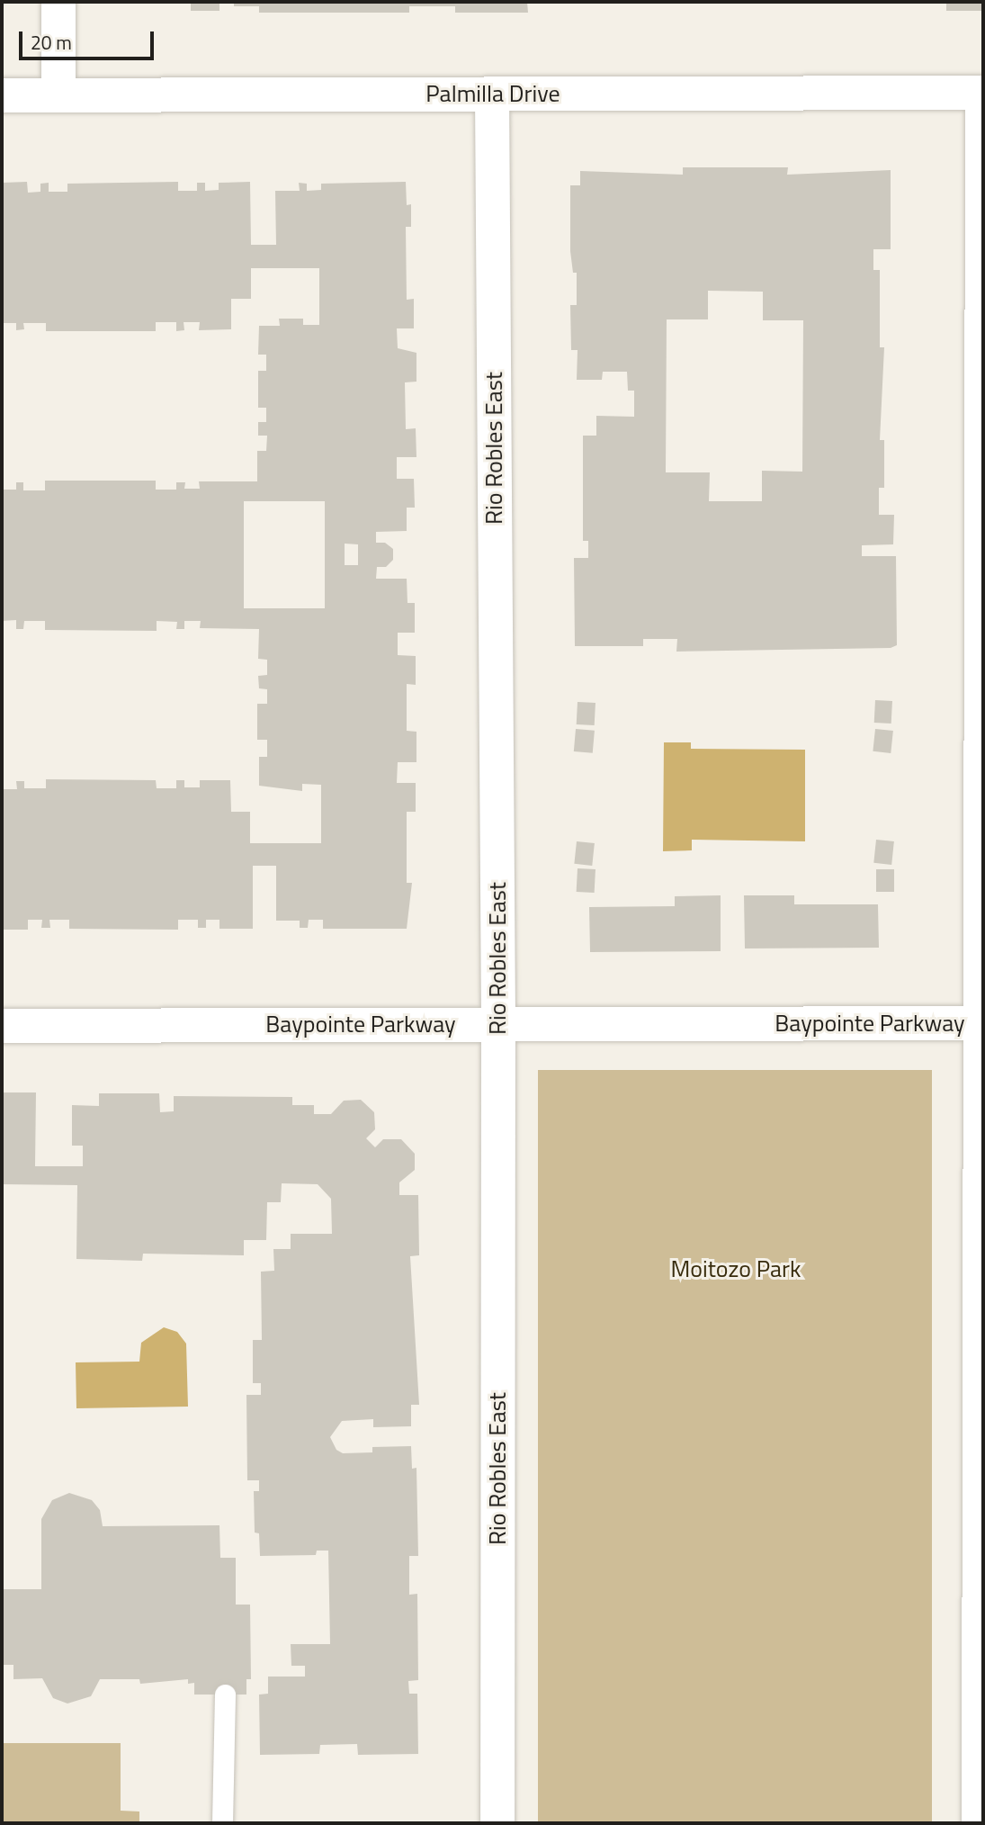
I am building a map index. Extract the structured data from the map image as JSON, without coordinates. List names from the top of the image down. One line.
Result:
{"streets":{"street":["Palmilla Drive","Rio Robles East","Baypointe Parkway"]},"crossings":[["Palmilla Drive","Rio Robles East"],["Rio Robles East","Baypointe Parkway"]],"parks":["Moitozo Park"],"scale_bar":"20 m"}
